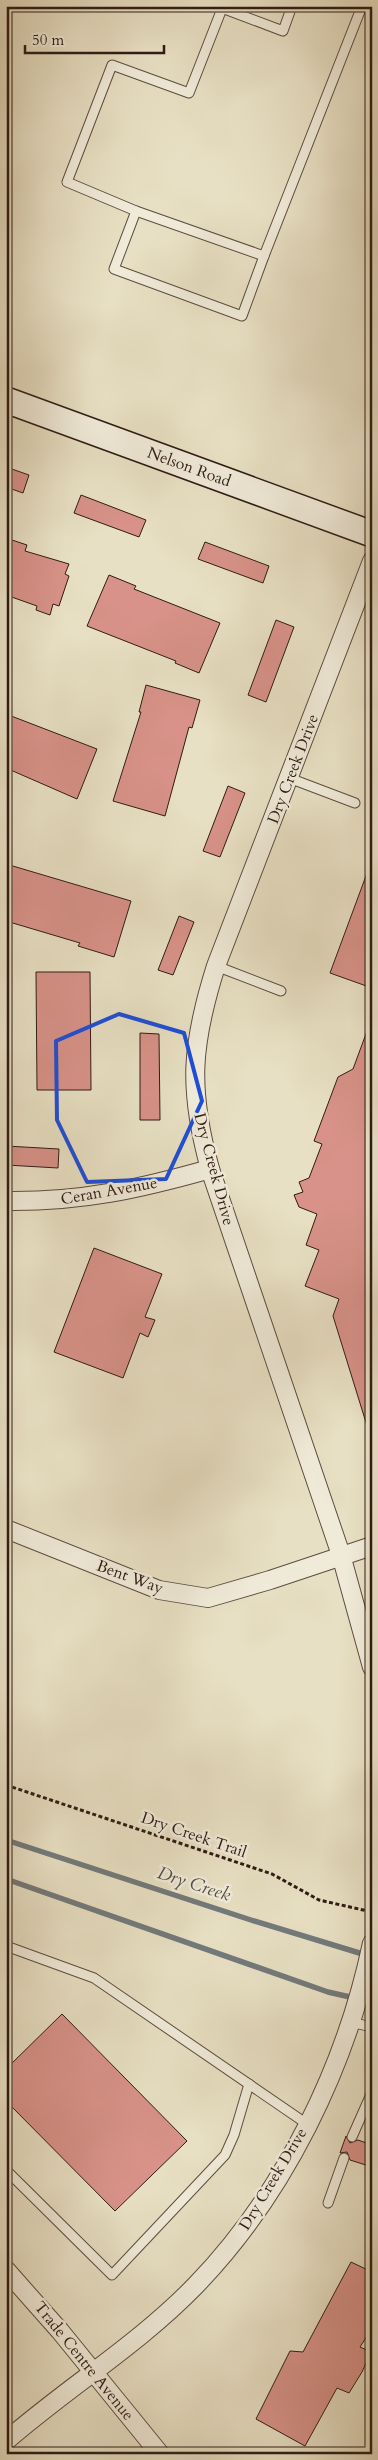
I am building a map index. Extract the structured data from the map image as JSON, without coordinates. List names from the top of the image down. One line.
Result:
{"streets":{"main road":["Nelson Road"],"street":["Dry Creek Drive","Ceran Avenue","Bent Way","Trade Centre Avenue"],"path":["Dry Creek Trail"]},"crossings":[["Dry Creek Drive","Ceran Avenue"],["Dry Creek Drive","Bent Way"],["Dry Creek Drive","Trade Centre Avenue"]],"water":["Dry Creek"],"scale_bar":"50 m"}
